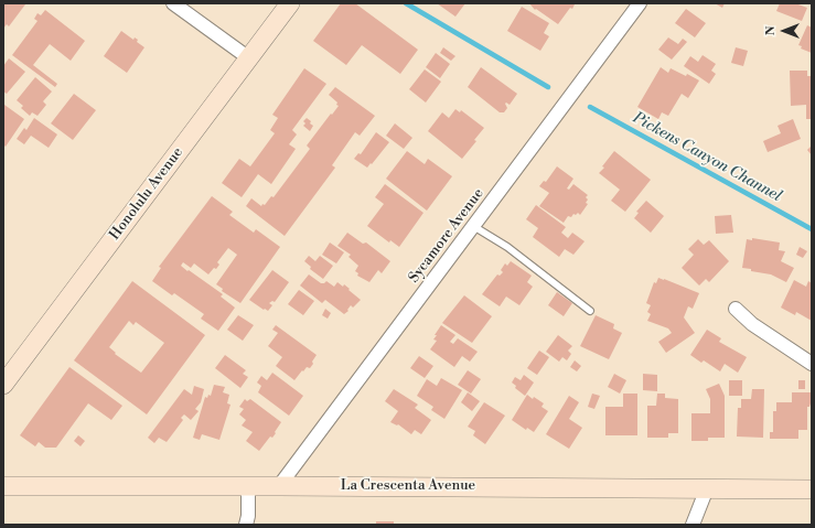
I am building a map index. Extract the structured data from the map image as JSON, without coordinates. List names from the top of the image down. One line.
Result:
{"streets":{"main road":["Honolulu Avenue","La Crescenta Avenue"],"street":["Sycamore Avenue"]},"crossings":[["Sycamore Avenue","La Crescenta Avenue"]],"water":["Pickens Canyon Channel"],"north":"left"}
